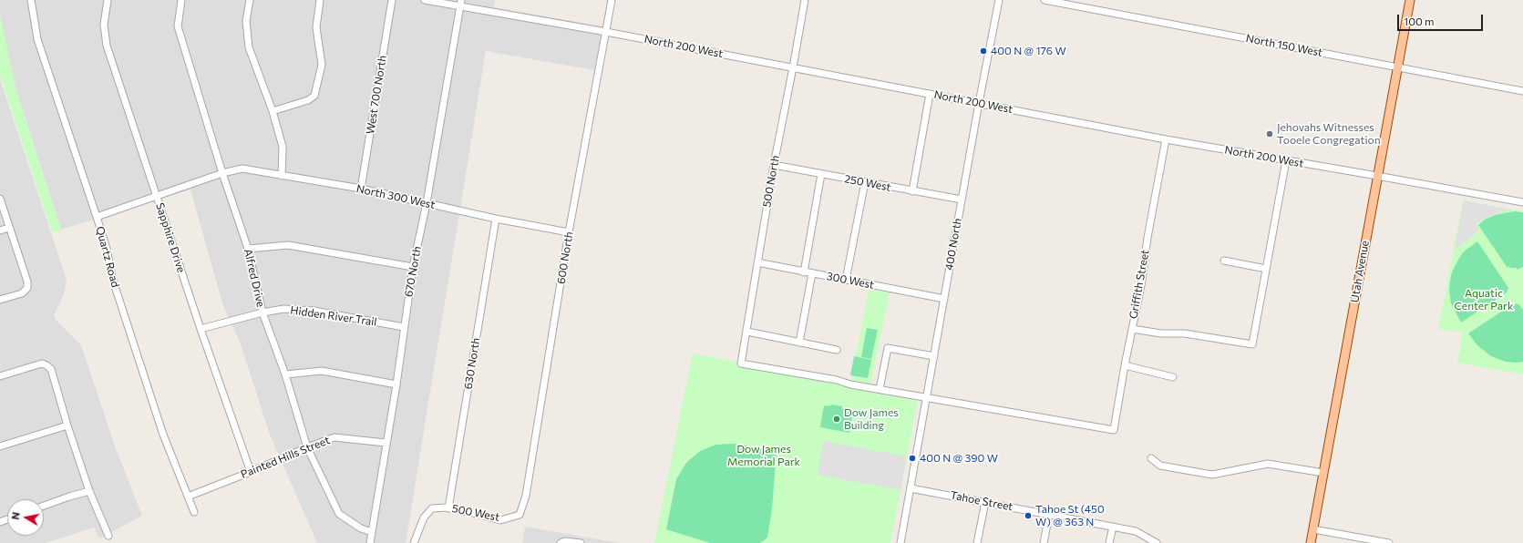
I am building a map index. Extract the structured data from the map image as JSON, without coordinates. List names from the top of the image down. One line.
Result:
{"streets":{"main road":["Utah Avenue"],"street":["North 150 West","North 200 West","West 700 North","500 North","250 West","North 300 West","Sapphire Drive","400 North","Quartz Road","600 North","670 North","Alfred Drive","300 West","Griffith Street","Hidden River Trail","630 North","Painted Hills Street","Tahoe Street","500 West"]},"crossings":[["North 150 West","Utah Avenue"],["North 200 West","500 North"],["North 200 West","400 North"],["North 200 West","600 North"],["North 200 West","670 North"],["North 200 West","Utah Avenue"],["North 200 West","Griffith Street"],["West 700 North","North 300 West"],["500 North","250 West"],["500 North","300 West"],["250 West","400 North"],["North 300 West","Sapphire Drive"],["North 300 West","Quartz Road"],["North 300 West","600 North"],["North 300 West","670 North"],["North 300 West","Alfred Drive"],["North 300 West","630 North"],["Sapphire Drive","Hidden River Trail"],["Sapphire Drive","Painted Hills Street"],["400 North","300 West"],["400 North","Griffith Street"],["400 North","Tahoe Street"],["Quartz Road","Painted Hills Street"],["600 North","500 West"],["670 North","Alfred Drive"],["670 North","Hidden River Trail"],["670 North","Painted Hills Street"],["Alfred Drive","Hidden River Trail"],["Alfred Drive","Painted Hills Street"],["630 North","500 West"]],"parks":["Aquatic Center Park","Dow James Memorial Park"],"places":["400 N @ 176 W","Jehovahs Witnesses Tooele Congregation","Dow James Building","400 N @ 390 W","Tahoe St (450 W) @ 363 N"],"scale_bar":"100 m","north":"left"}
